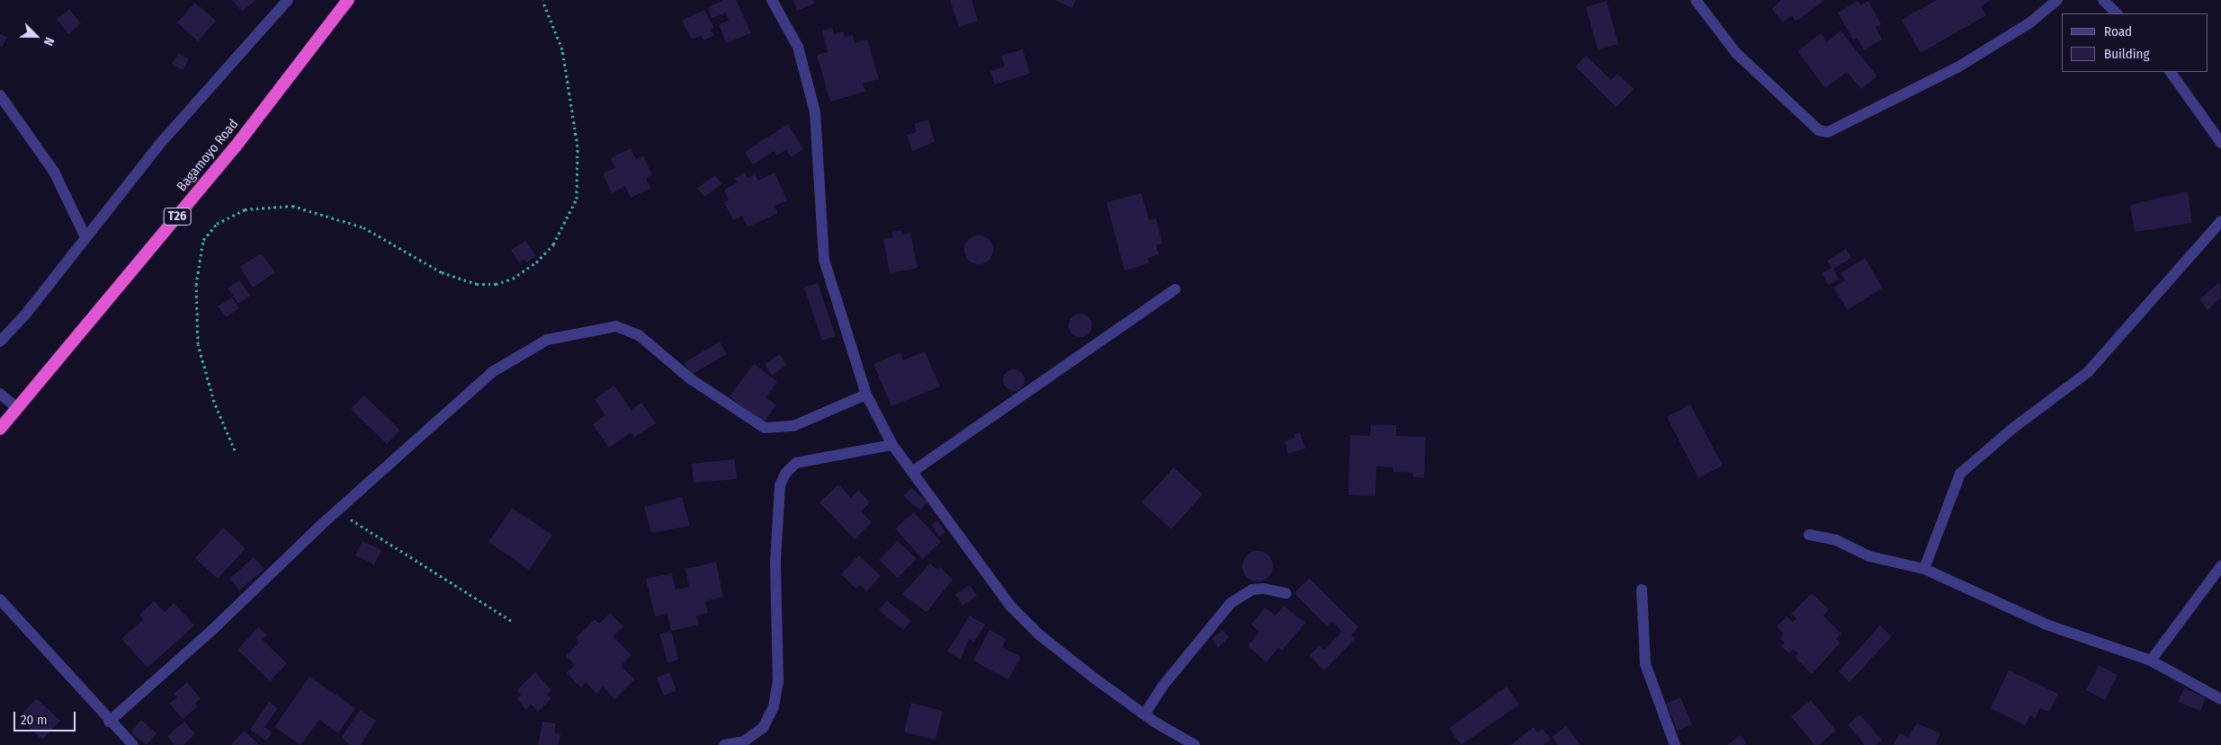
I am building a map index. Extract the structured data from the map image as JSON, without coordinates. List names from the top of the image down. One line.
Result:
{"streets":{"highway":["Bagamoyo Road","T26"]},"legend":["Road","Building"],"scale_bar":"20 m","north":"bottom right"}
